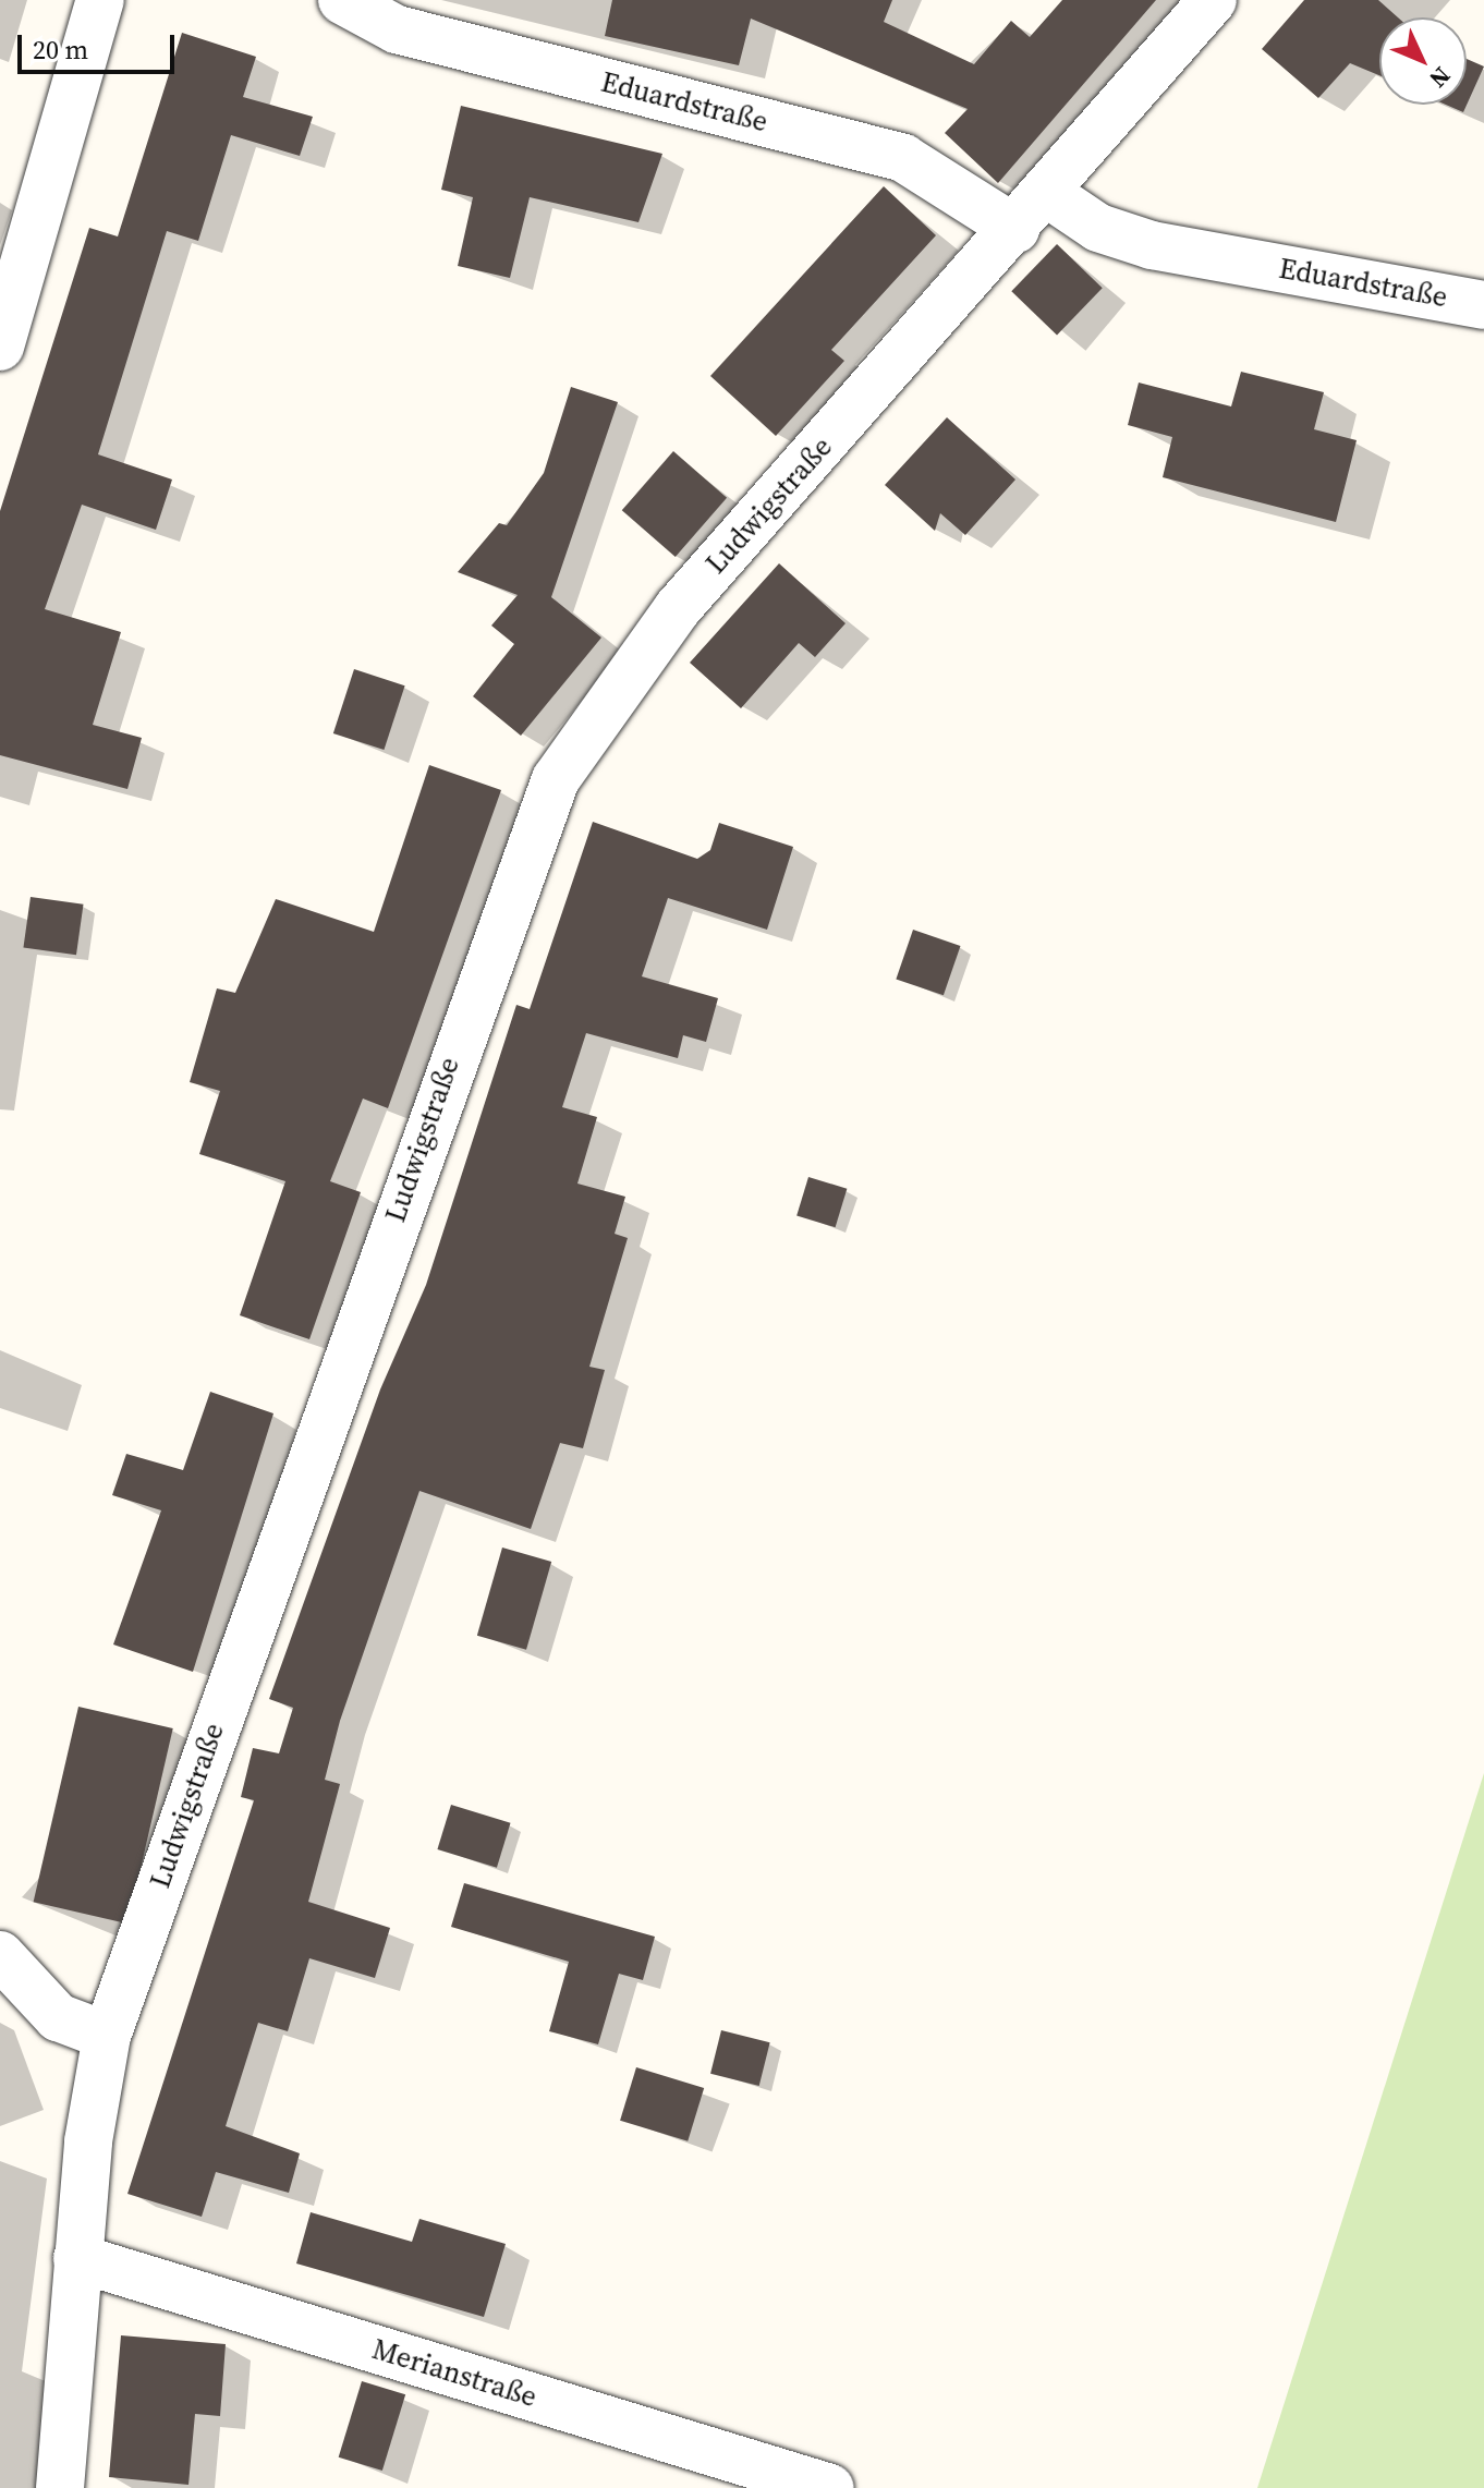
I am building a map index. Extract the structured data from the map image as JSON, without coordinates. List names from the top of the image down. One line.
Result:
{"streets":{"street":["Eduardstraße","Ludwigstraße","Merianstraße"]},"crossings":[["Eduardstraße","Ludwigstraße"],["Ludwigstraße","Merianstraße"]],"scale_bar":"20 m","north":"bottom right"}
